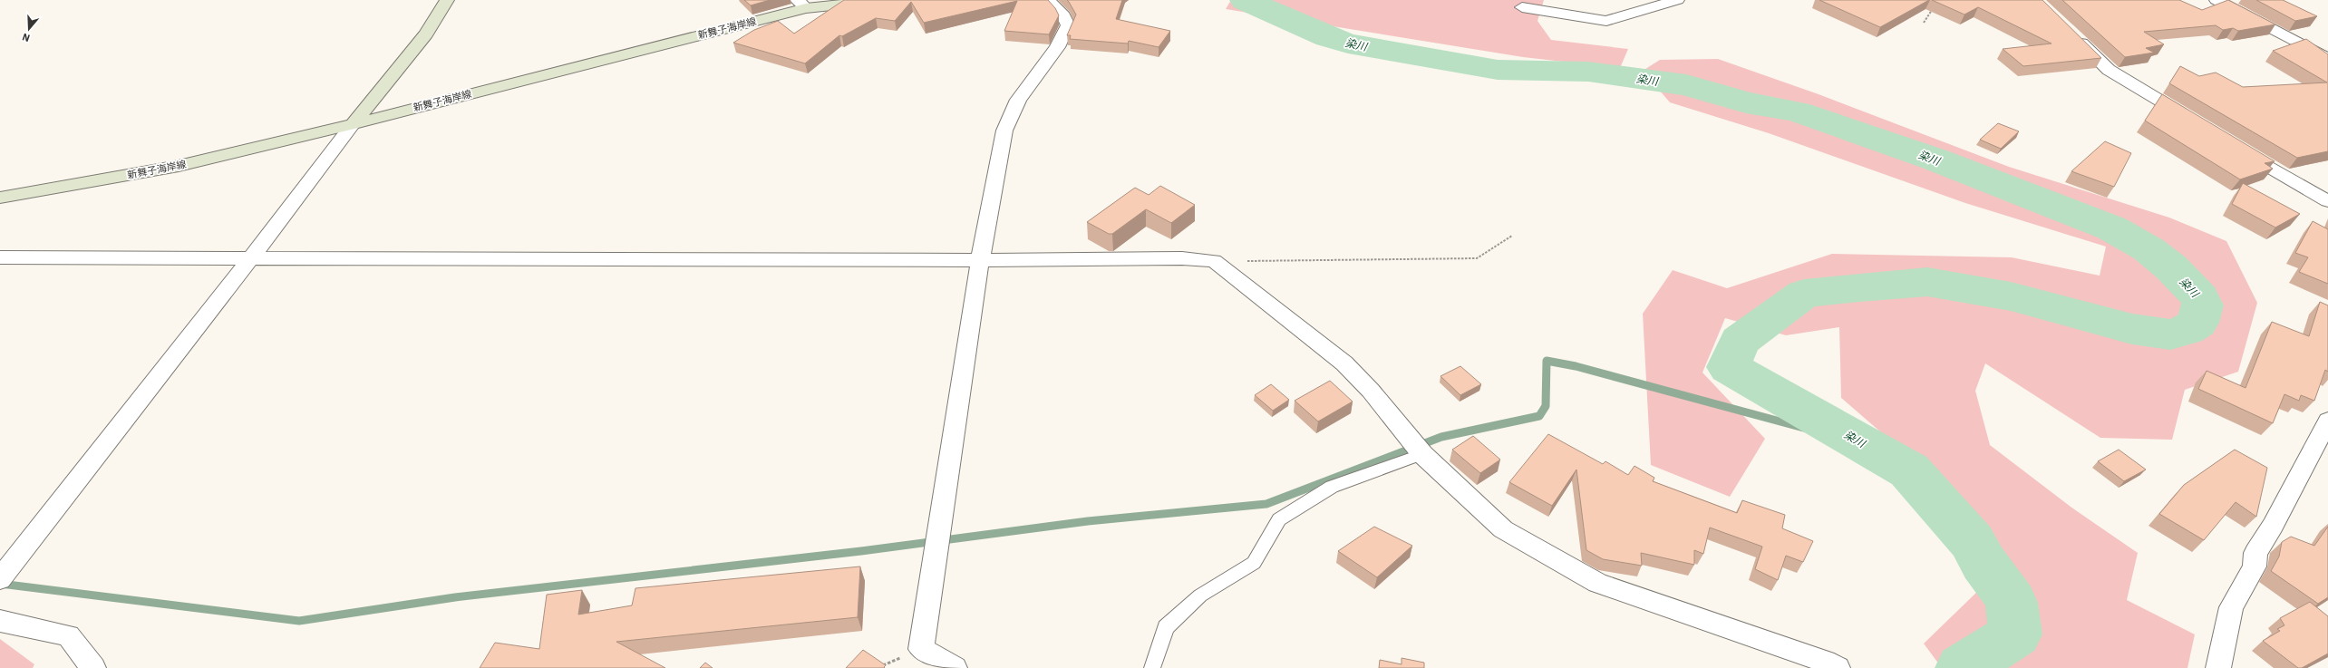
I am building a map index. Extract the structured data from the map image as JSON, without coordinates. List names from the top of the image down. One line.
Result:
{"streets":{"main road":["新舞子海岸線"]},"water":["染川"],"north":"bottom"}
